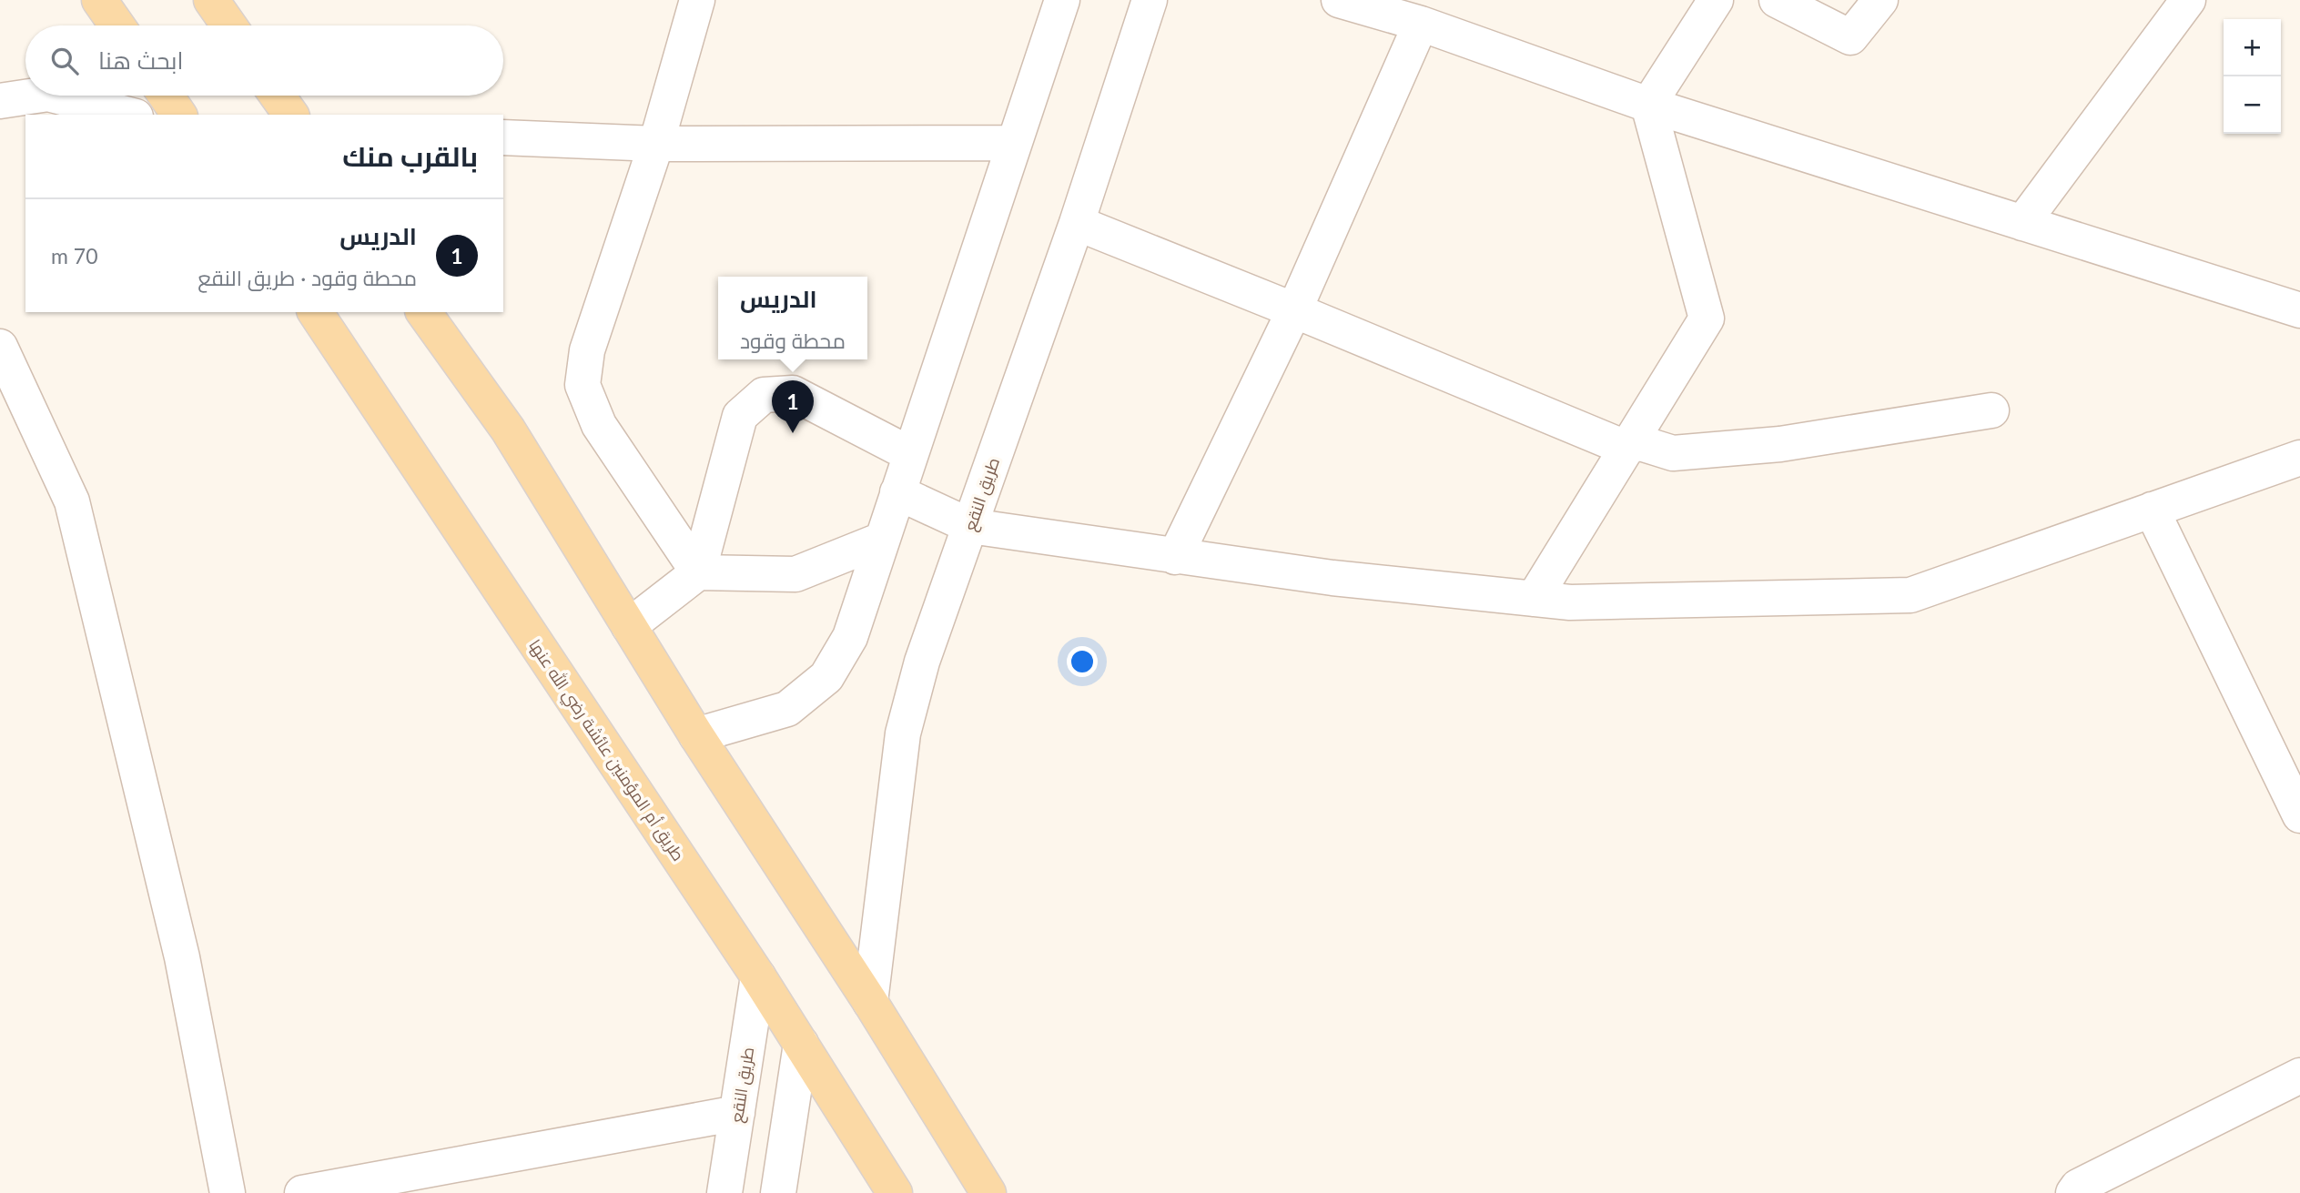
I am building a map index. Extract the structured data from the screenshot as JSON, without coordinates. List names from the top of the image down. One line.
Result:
{"streets":{"main road":["طريق أم المؤمنين عائشة رضي الله عنها"],"street":["طريق النقع"]},"crossings":[["طريق النقع","طريق أم المؤمنين عائشة رضي الله عنها"]],"page":{"map_buttons":["+","−"],"search":"ابحث هنا","heading":"بالقرب منك","list":[{"mark":"1","name":"الدريس","note":"محطة وقود · طريق النقع","value":"70 m"}],"popup":["الدريس","محطة وقود"],"pins":"1"}}
